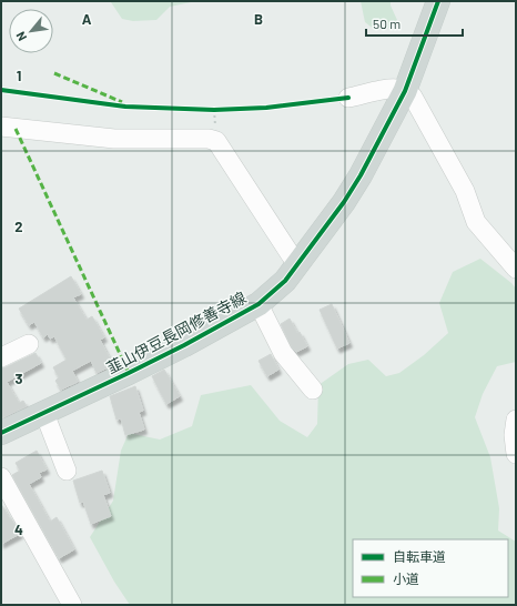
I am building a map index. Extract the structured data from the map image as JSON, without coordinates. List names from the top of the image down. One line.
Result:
{"streets":{"main road":["韮山伊豆長岡修善寺線"]},"legend":["自転車道","小道"],"scale_bar":"50 m","north":"bottom left","grid":{"columns":["A","B"],"rows":["1","2","3","4"]}}
